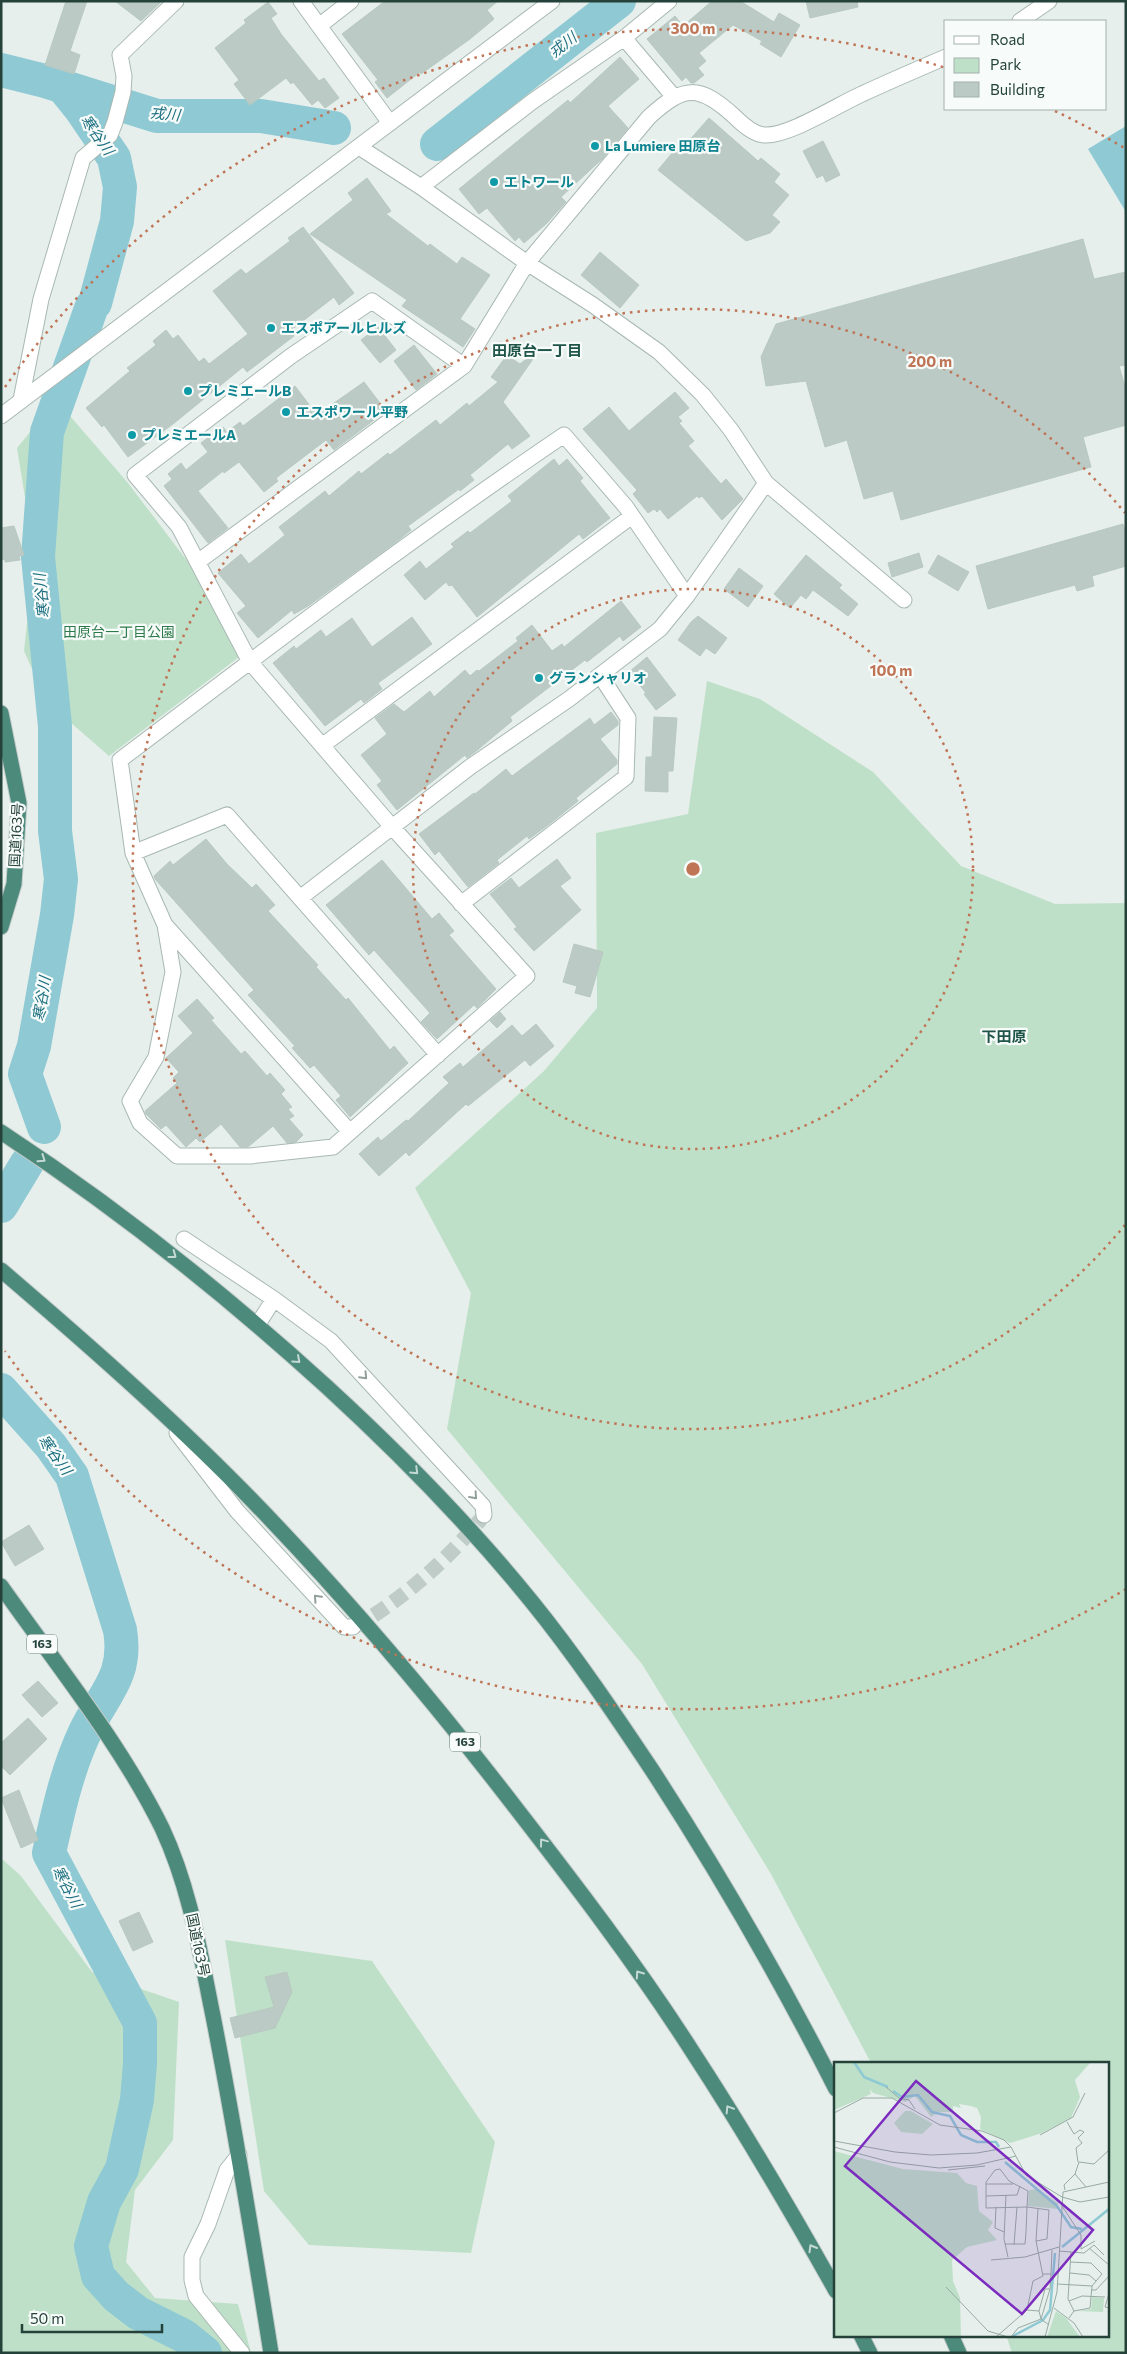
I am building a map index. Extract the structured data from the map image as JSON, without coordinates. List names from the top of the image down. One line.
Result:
{"streets":{"highway":["国道163号","163"]},"districts":["田原台一丁目","下田原"],"water":["戎川","寒谷川"],"parks":["田原台一丁目公園"],"places":["La Lumiere 田原台","エトワール","エスポアールヒルズ","プレミエールB","エスポワール平野","プレミエールA","グランシャリオ"],"legend":["Road","Park","Building"],"scale_bar":"50 m","rings":["300 m","200 m","100 m"]}
